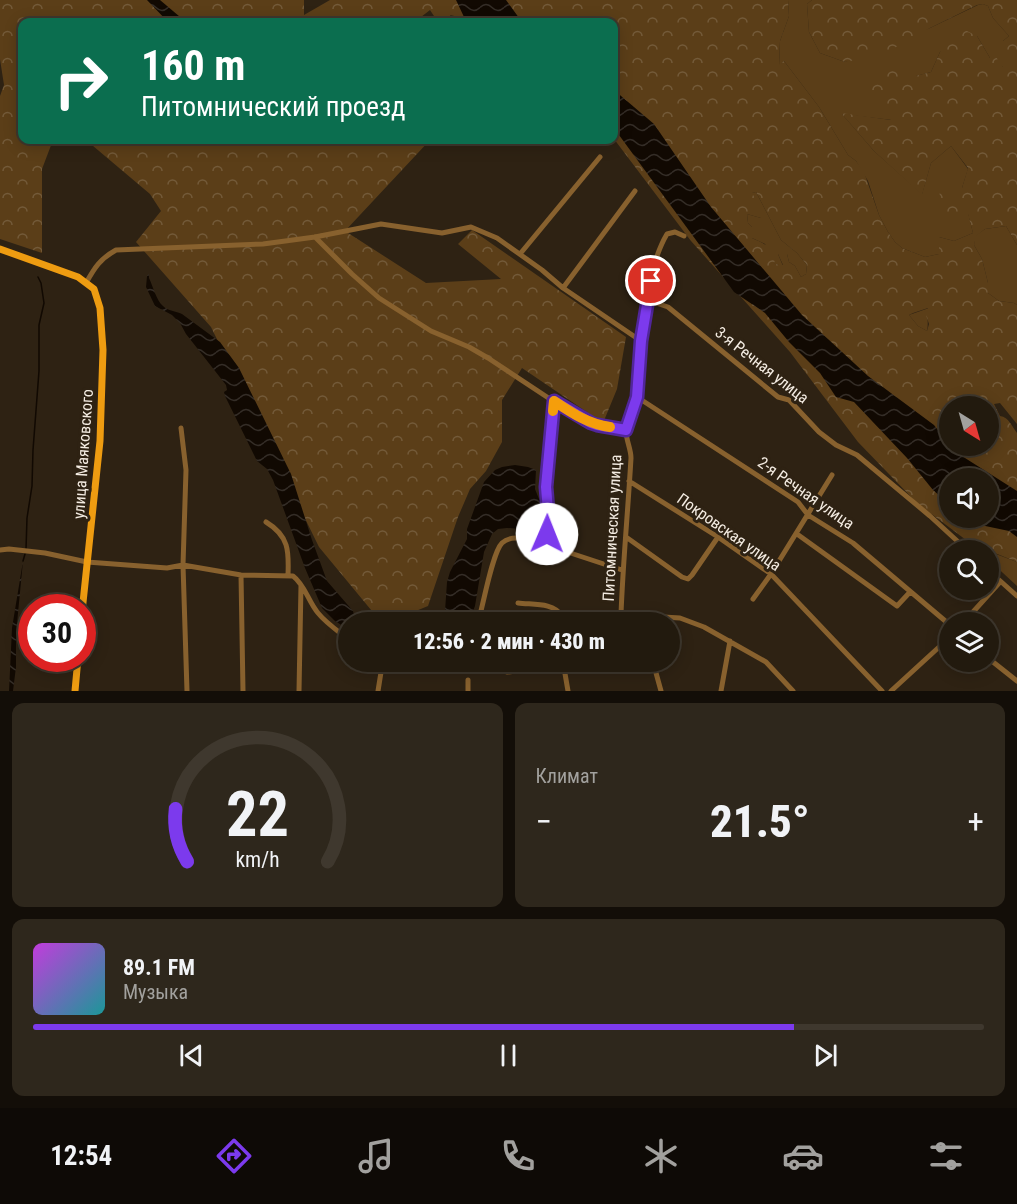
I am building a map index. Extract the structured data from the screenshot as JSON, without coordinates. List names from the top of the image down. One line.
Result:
{"streets":{"main road":["улица Маяковского"],"street":["3-я Речная улица","2-я Речная улица","Питомническая улица","Покровская улица"]},"crossings":[["3-я Речная улица","Питомническая улица"],["2-я Речная улица","Питомническая улица"],["Питомническая улица","Покровская улица"]],"north":"bottom right","page":{"turn":["160 m","Питомнический проезд"],"limit":"30","trip":"12:56 · 2 мин · 430 m","tile":"Климат","heat":["−","21.5°","+"],"song":["89.1 FM","Музыка"],"tabs":"12:54","gauge":["22","km/h"]}}
